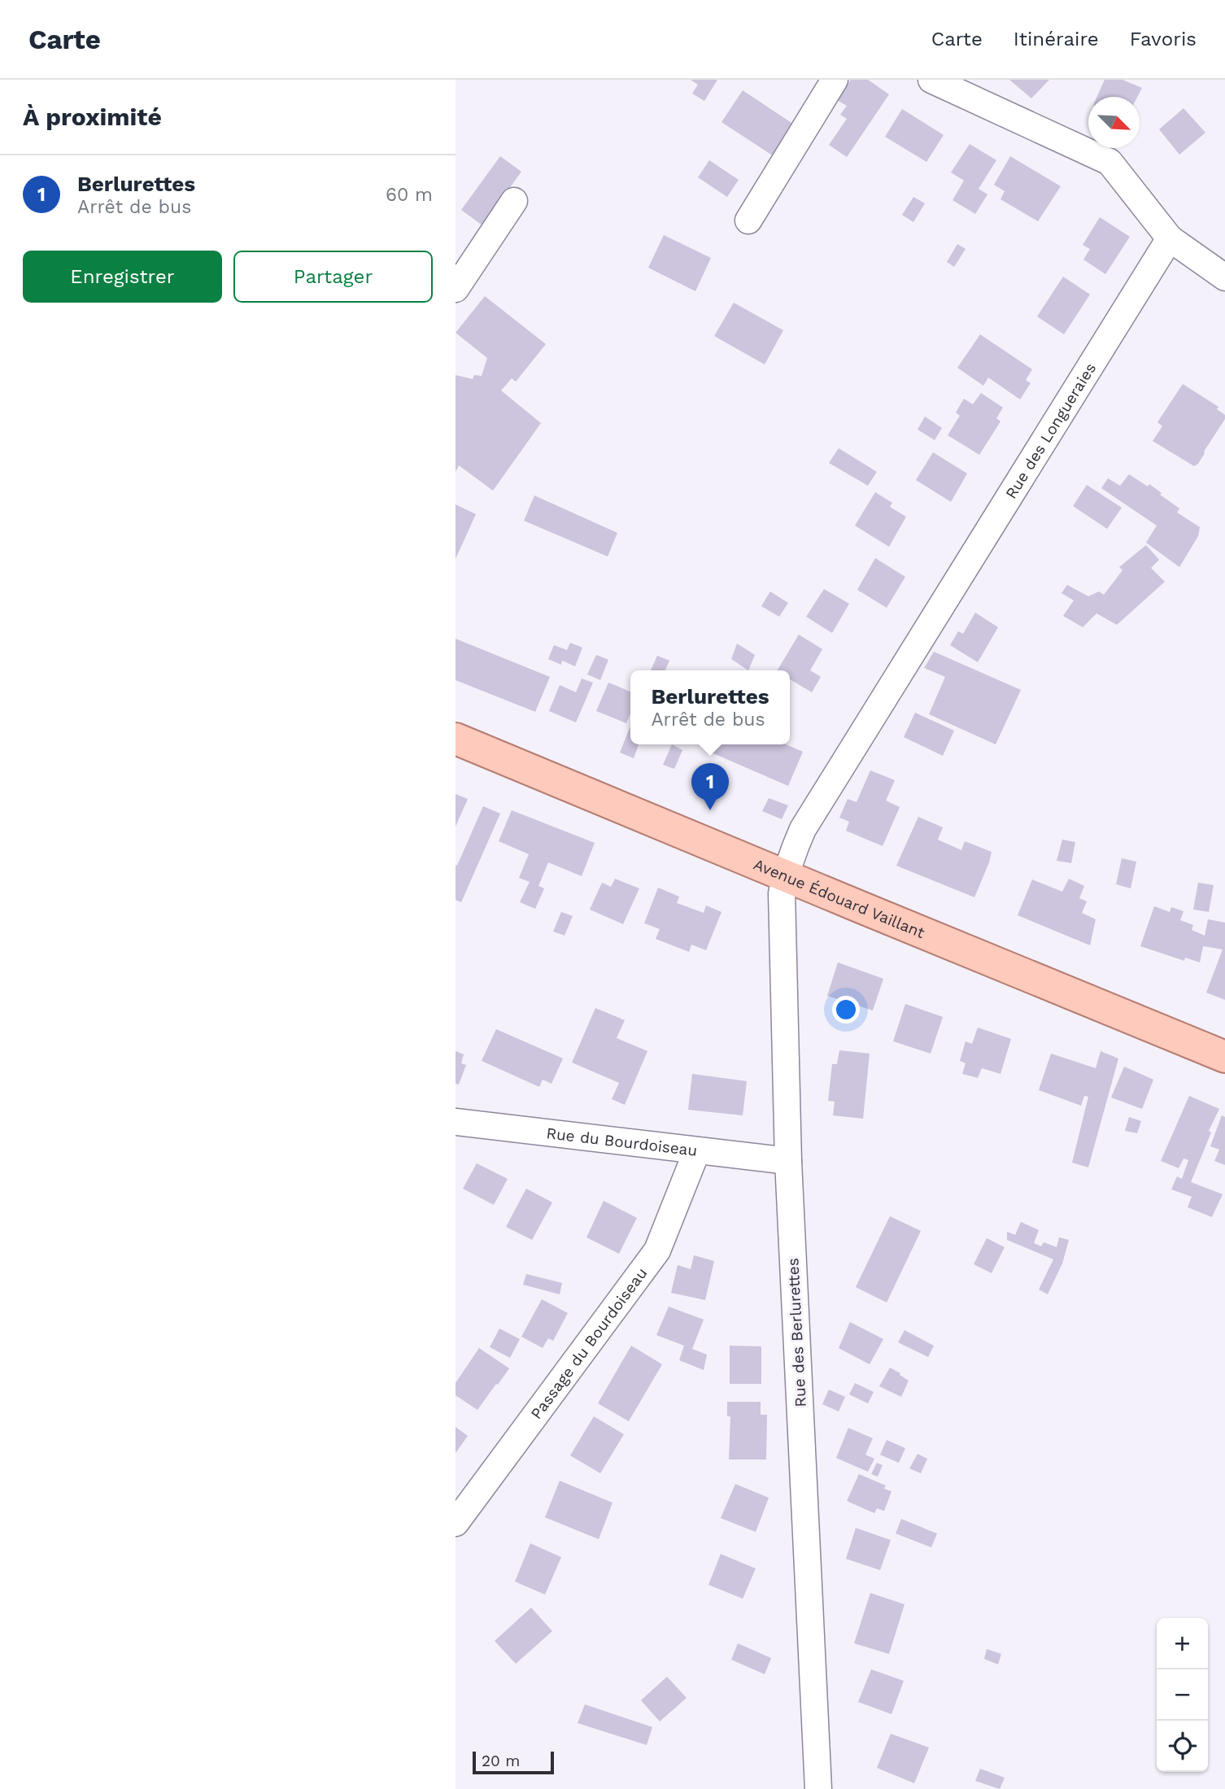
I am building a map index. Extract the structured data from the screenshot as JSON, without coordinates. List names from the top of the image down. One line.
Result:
{"streets":{"main road":["Avenue Édouard Vaillant"],"street":["Rue des Longueraies","Rue du Bourdoiseau","Rue des Berlurettes","Passage du Bourdoiseau"]},"crossings":[["Rue des Longueraies","Avenue Édouard Vaillant"],["Rue des Longueraies","Rue des Berlurettes"],["Avenue Édouard Vaillant","Rue des Berlurettes"],["Rue du Bourdoiseau","Rue des Berlurettes"],["Rue du Bourdoiseau","Passage du Bourdoiseau"]],"scale_bar":"20 m","north":"bottom right","page":{"header":"Carte","nav":["Carte","Itinéraire","Favoris"],"heading":"À proximité","list":[{"mark":"1","name":"Berlurettes","note":"Arrêt de bus","value":"60 m"}],"buttons":["Enregistrer","Partager"],"popup":["Berlurettes","Arrêt de bus"],"pins":"1","map_buttons":["+","−"],"scale":"20 m"}}
